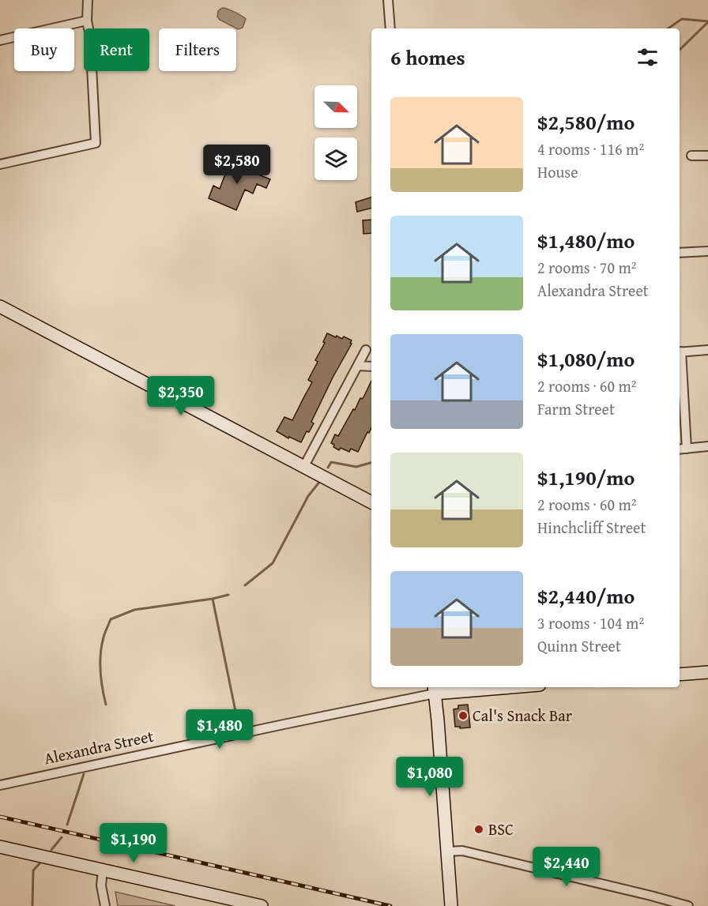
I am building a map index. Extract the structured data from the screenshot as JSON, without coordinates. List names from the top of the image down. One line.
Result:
{"streets":{"street":["Alexandra Street"]},"places":["Cal's Snack Bar","BSC"],"north":"bottom right","page":{"chip":["Buy","Rent","Filters"],"heading":"6 homes","list":[{"name":"$2,580/mo","note":"4 rooms · 116 m² · House"},{"name":"$1,480/mo","note":"2 rooms · 70 m² · Alexandra Street"},{"name":"$1,080/mo","note":"2 rooms · 60 m² · Farm Street"},{"name":"$1,190/mo","note":"2 rooms · 60 m² · Hinchcliff Street"},{"name":"$2,440/mo","note":"3 rooms · 104 m² · Quinn Street"}],"price":["$2,580","$2,350","$1,480","$1,080","$1,190","$2,440"]}}
